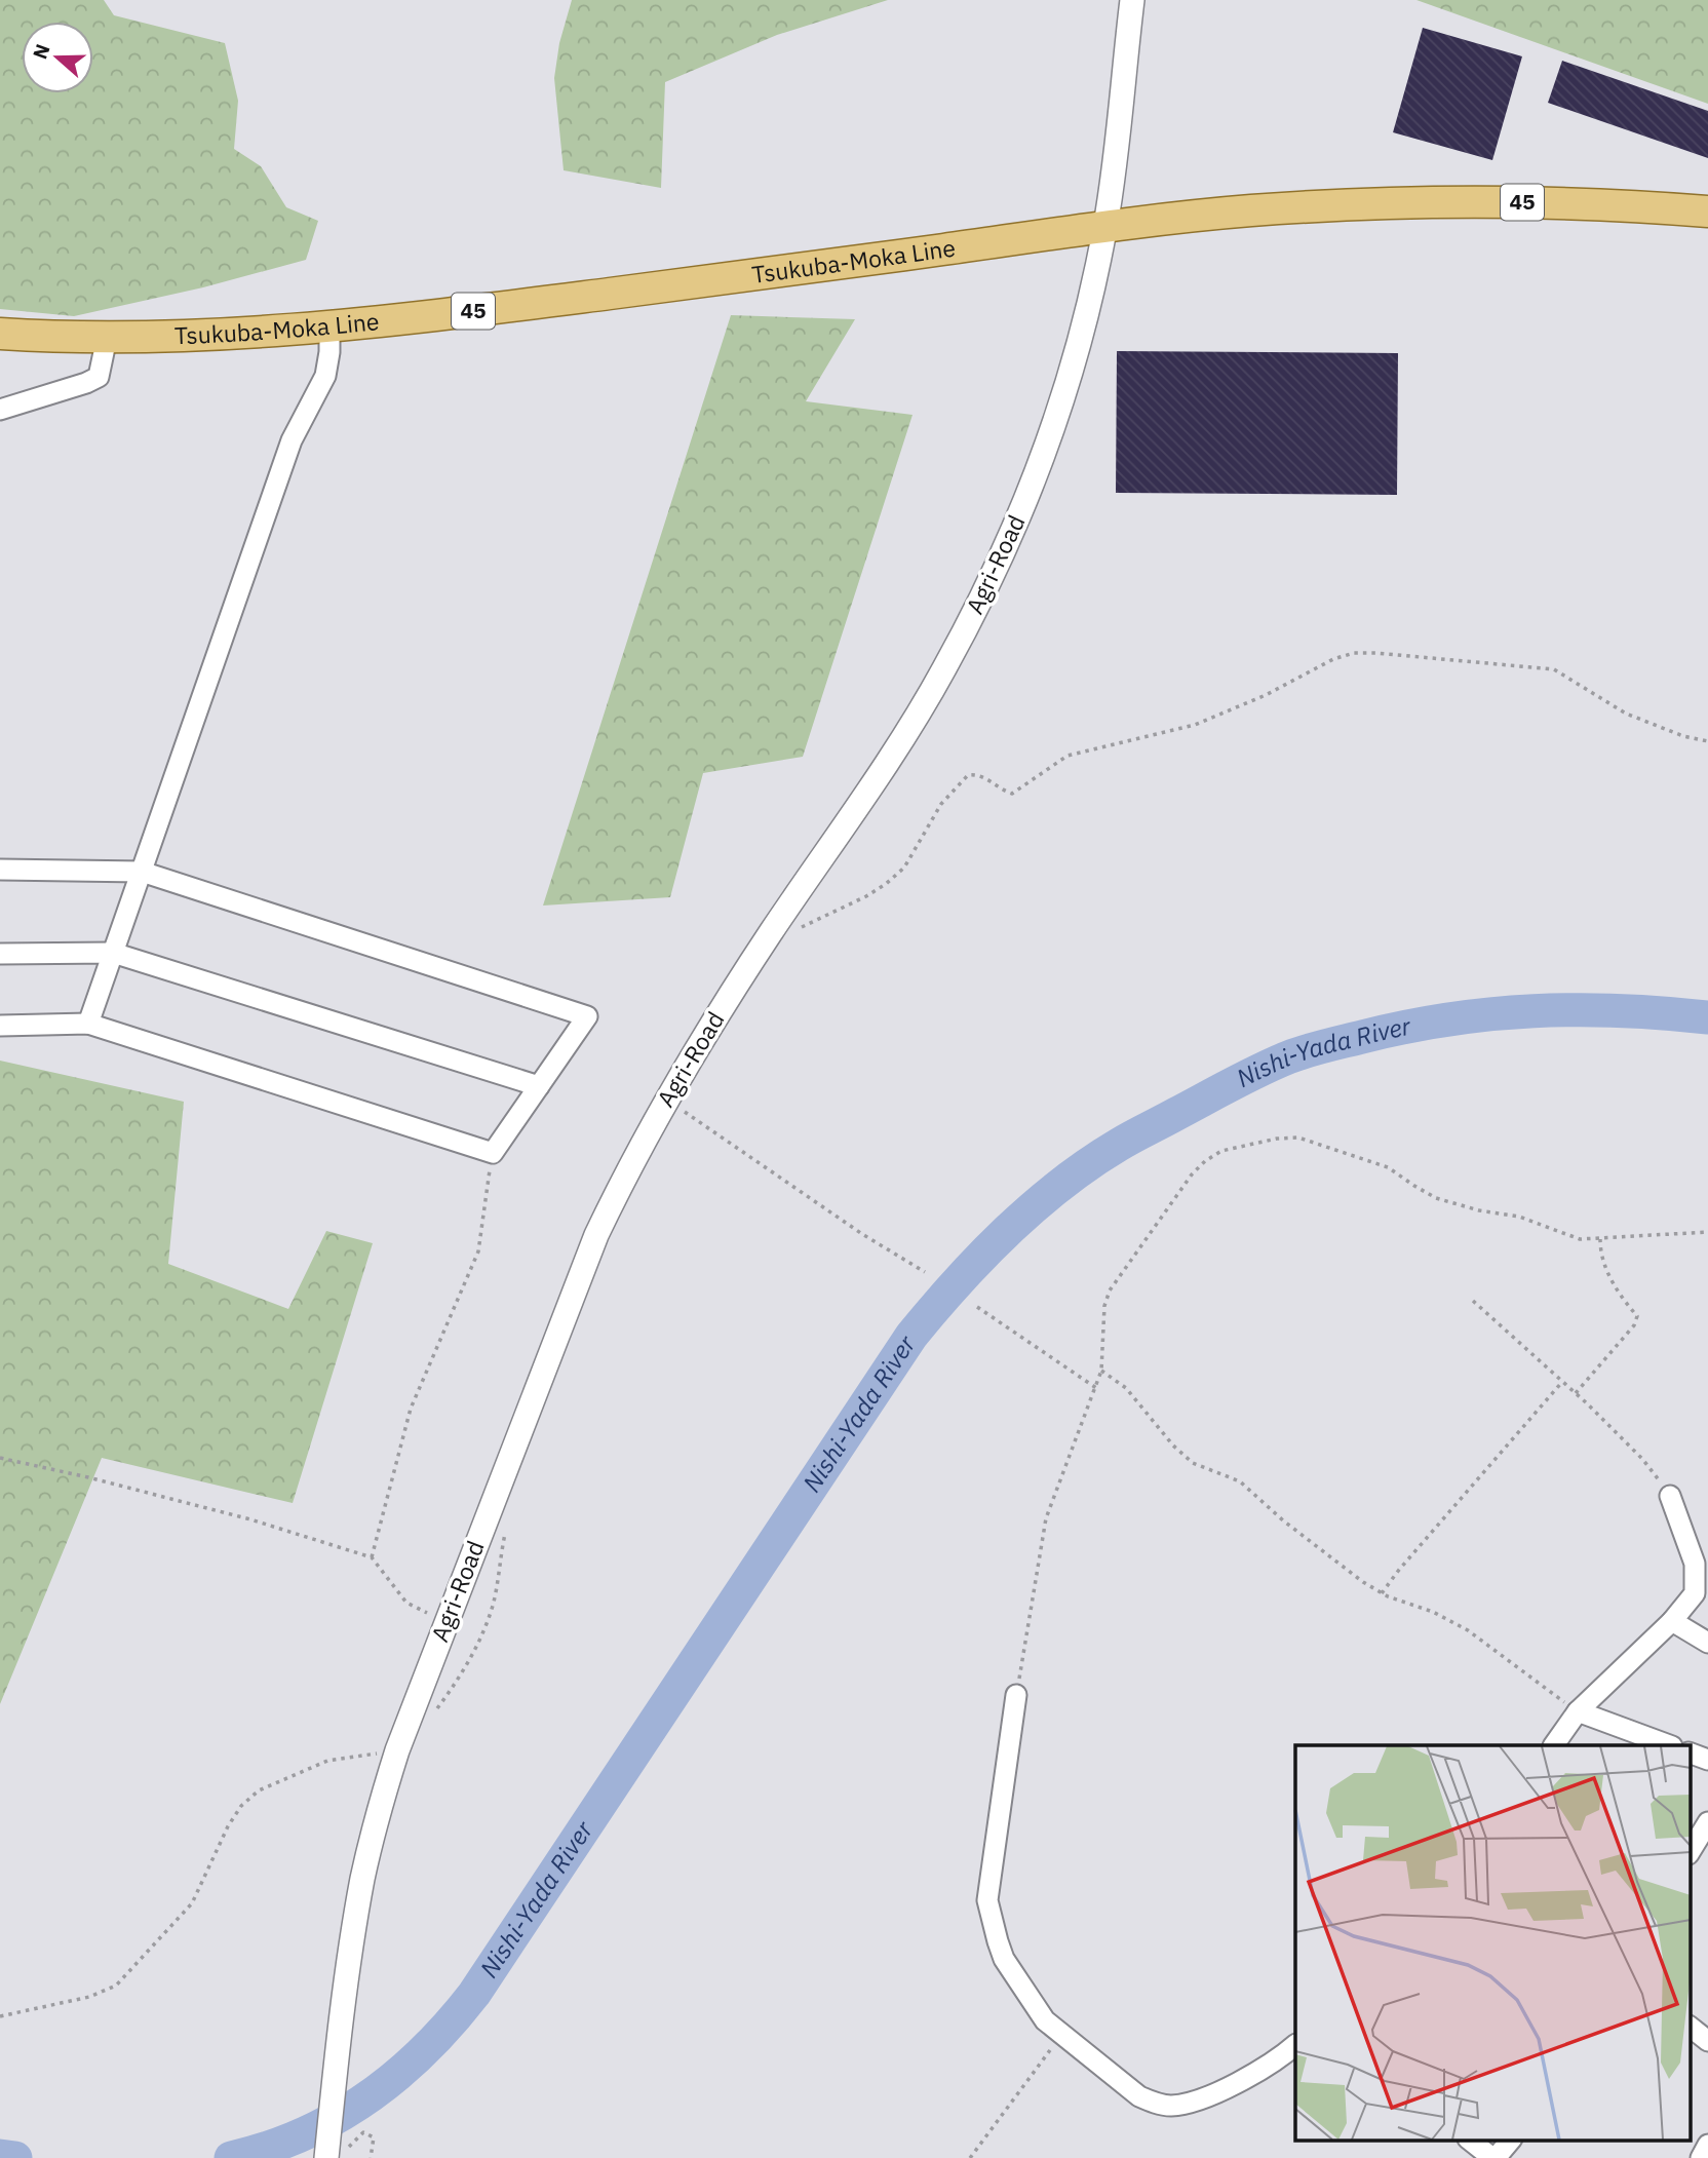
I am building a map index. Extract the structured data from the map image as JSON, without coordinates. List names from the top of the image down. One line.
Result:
{"streets":{"main road":["45","Tsukuba-Moka Line"],"street":["Agri-Road"]},"crossings":[["Tsukuba-Moka Line","Agri-Road"]],"water":["Nishi-Yada River"],"north":"left"}
